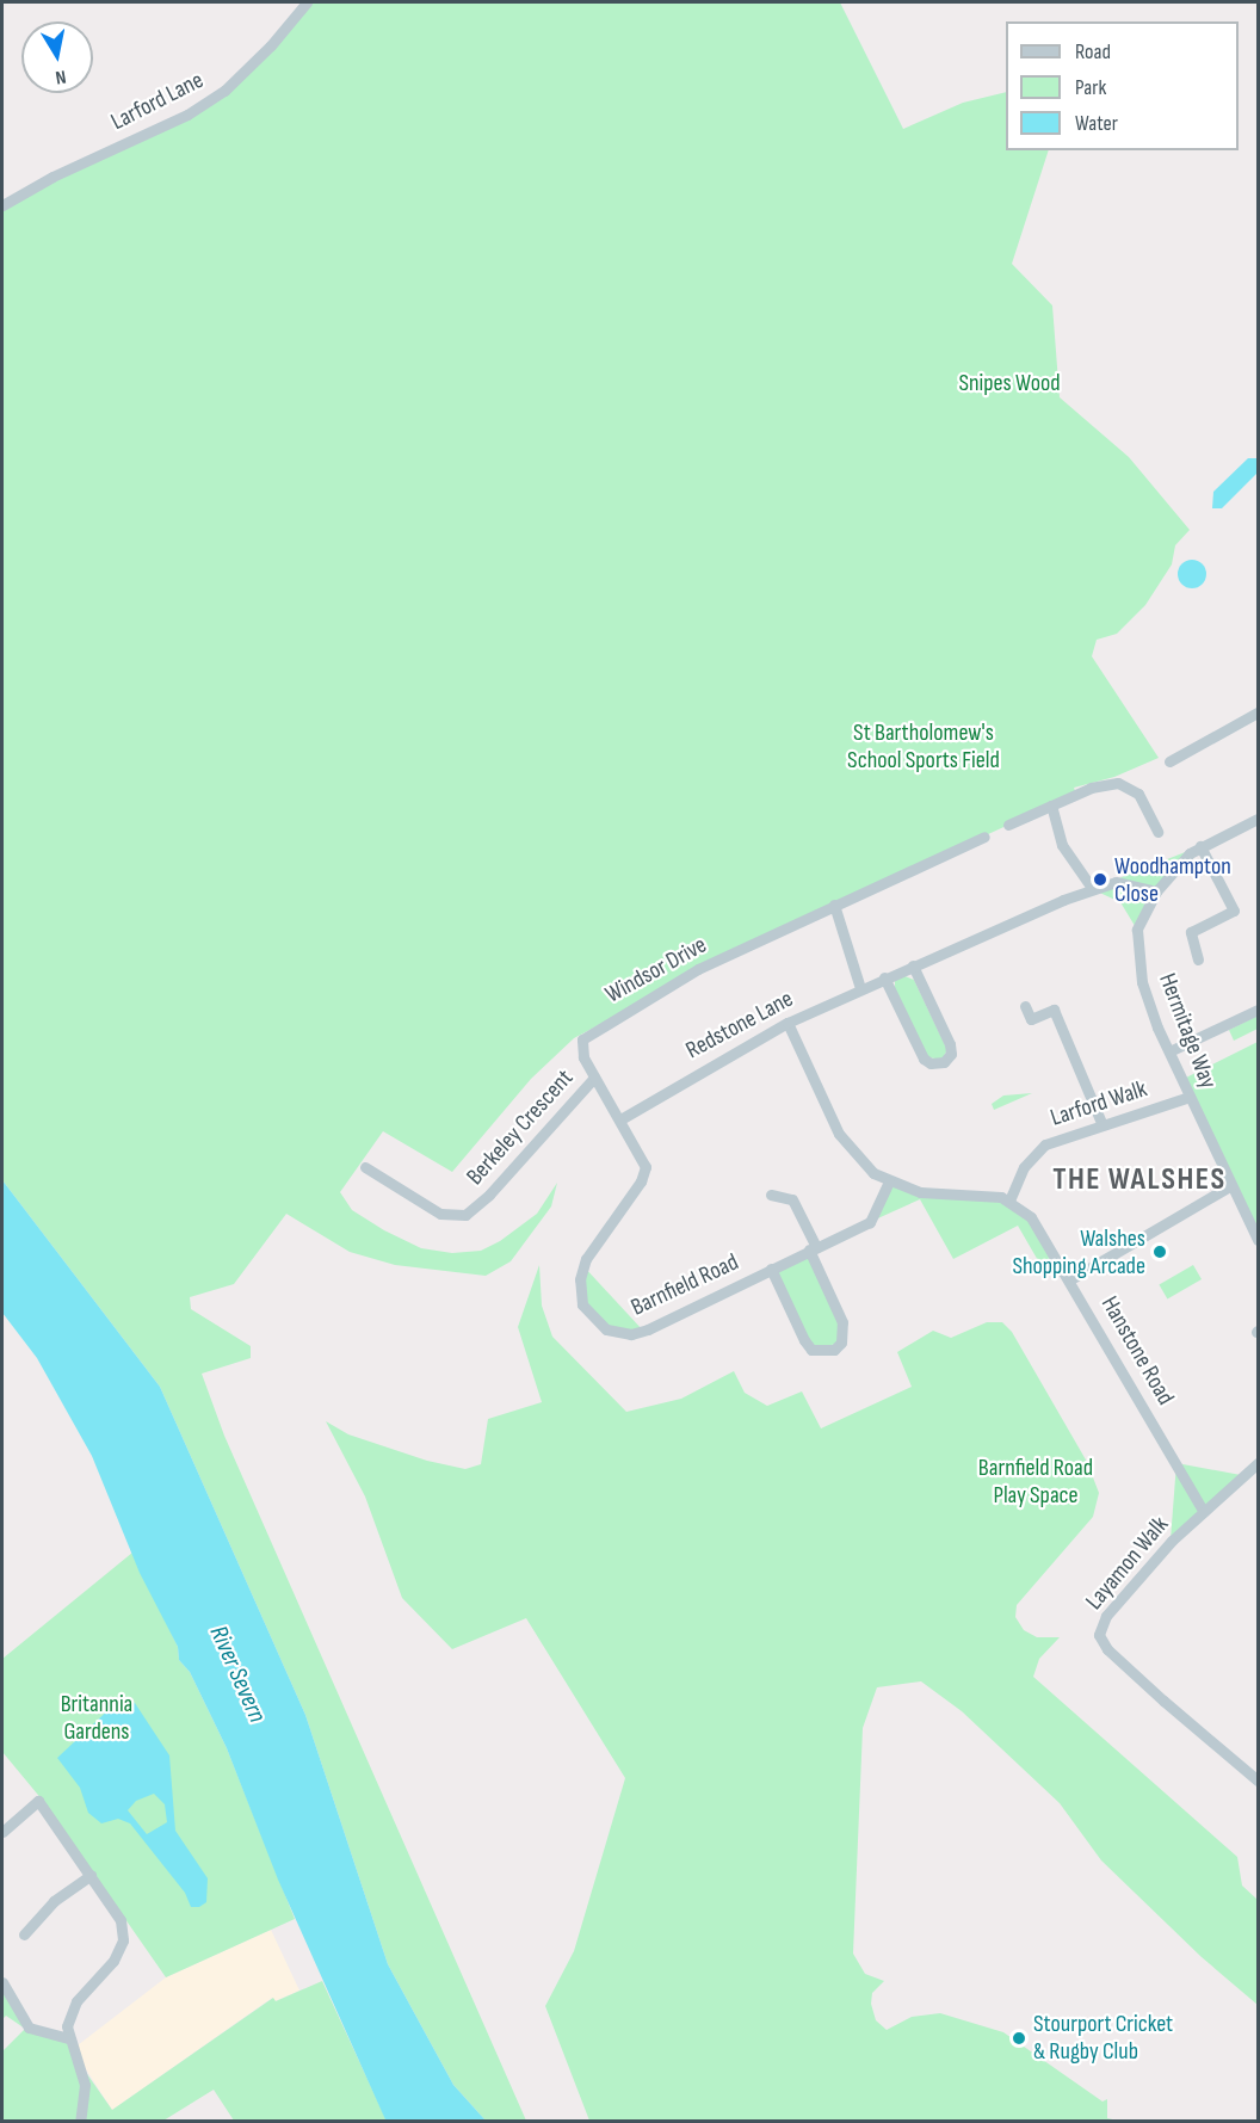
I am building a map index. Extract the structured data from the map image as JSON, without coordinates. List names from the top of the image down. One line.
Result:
{"streets":{"street":["Larford Lane","Windsor Drive","Redstone Lane","Hermitage Way","Larford Walk","Berkeley Crescent","Barnfield Road","Hanstone Road","Layamon Walk"]},"crossings":[["Windsor Drive","Redstone Lane"],["Windsor Drive","Berkeley Crescent"],["Windsor Drive","Barnfield Road"],["Redstone Lane","Hermitage Way"],["Redstone Lane","Barnfield Road"],["Hermitage Way","Larford Walk"],["Larford Walk","Hanstone Road"],["Hanstone Road","Layamon Walk"]],"districts":["THE WALSHES"],"water":["River Severn"],"parks":["Snipes Wood","St Bartholomew's School Sports Field","Barnfield Road Play Space","Britannia Gardens"],"places":["Woodhampton Close","Walshes Shopping Arcade","Stourport Cricket & Rugby Club"],"legend":["Road","Park","Water"],"north":"bottom"}
